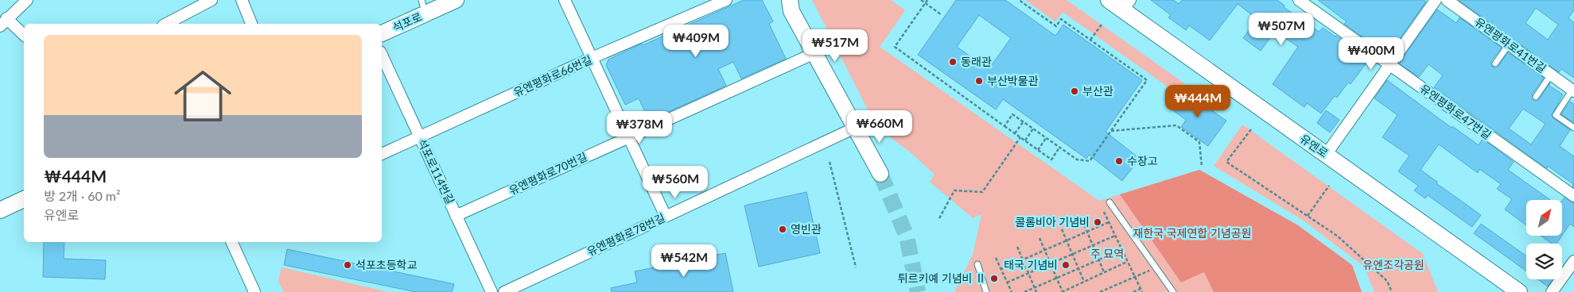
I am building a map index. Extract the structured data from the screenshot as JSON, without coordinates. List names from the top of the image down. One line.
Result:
{"streets":{"main road":["석포로","유엔로"],"street":["유엔평화로41번길","유엔평화로66번길","유엔평화로47번길","석포로114번길","유엔평화로70번길","유엔평화로78번길"]},"crossings":[["유엔평화로66번길","석포로114번길"],["석포로114번길","유엔평화로70번길"]],"parks":["재한국 국제연합 기념공원","주 묘역","유엔조각공원"],"places":["동래관","부산박물관","부산관","수장고","콜롬비아 기념비","영빈관","석포초등학교","태국 기념비","튀르키예 기념비 Ⅱ"],"north":"top right","page":{"price":["₩507M","₩409M","₩517M","₩400M","₩444M","₩660M","₩378M","₩560M","₩542M"],"list":[{"name":"₩444M","note":"방 2개 · 60 m² · 유엔로"}]}}
